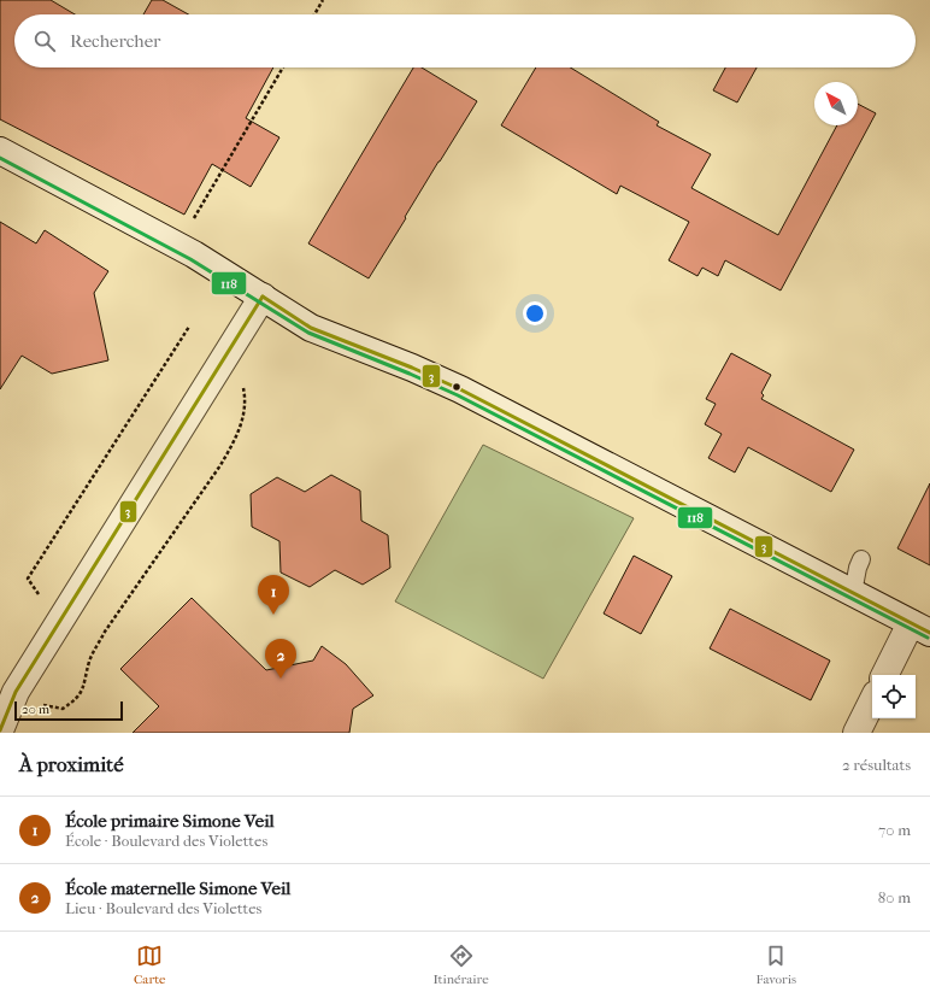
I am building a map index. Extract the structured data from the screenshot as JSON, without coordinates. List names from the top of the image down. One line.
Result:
{"lines":["transit line 118","transit line 3"],"scale_bar":"20 m","north":"top left","page":{"search":"Rechercher","pins":["1","2"],"scale":"20 m","heading":["À proximité","2 résultats"],"list":[{"mark":"1","name":"École primaire Simone Veil","note":"École · Boulevard des Violettes","value":"70 m"},{"mark":"2","name":"École maternelle Simone Veil","note":"Lieu · Boulevard des Violettes","value":"80 m"}],"nav":["Carte","Itinéraire","Favoris"]}}
